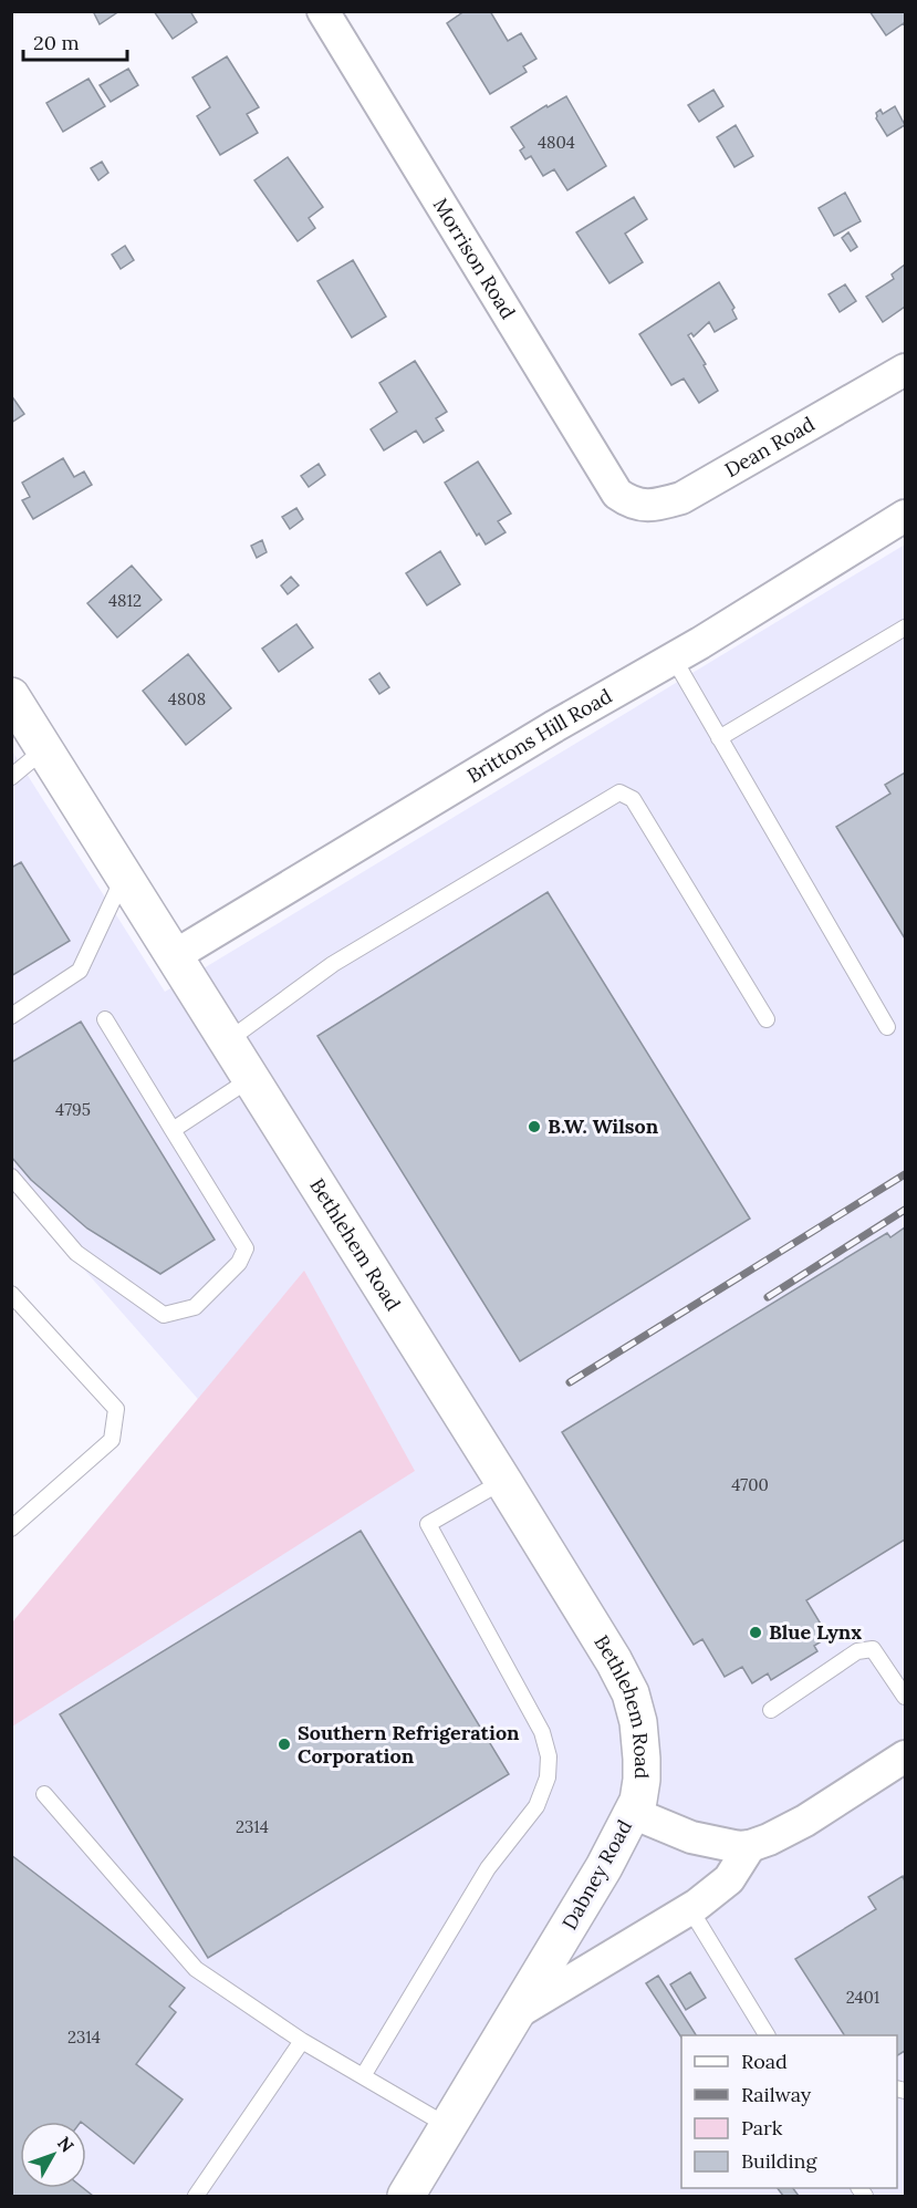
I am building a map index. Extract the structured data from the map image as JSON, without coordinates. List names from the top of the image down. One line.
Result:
{"streets":{"street":["Morrison Road","Dean Road","Brittons Hill Road","Bethlehem Road","Dabney Road"]},"crossings":[["Morrison Road","Dean Road"],["Brittons Hill Road","Bethlehem Road"],["Bethlehem Road","Dabney Road"]],"places":["B.W. Wilson","Blue Lynx","Southern Refrigeration Corporation"],"house_numbers":["4804","4812","4808","4795","4700","2314","2401","2314"],"legend":["Road","Railway","Park","Building"],"scale_bar":"20 m","north":"top right"}
